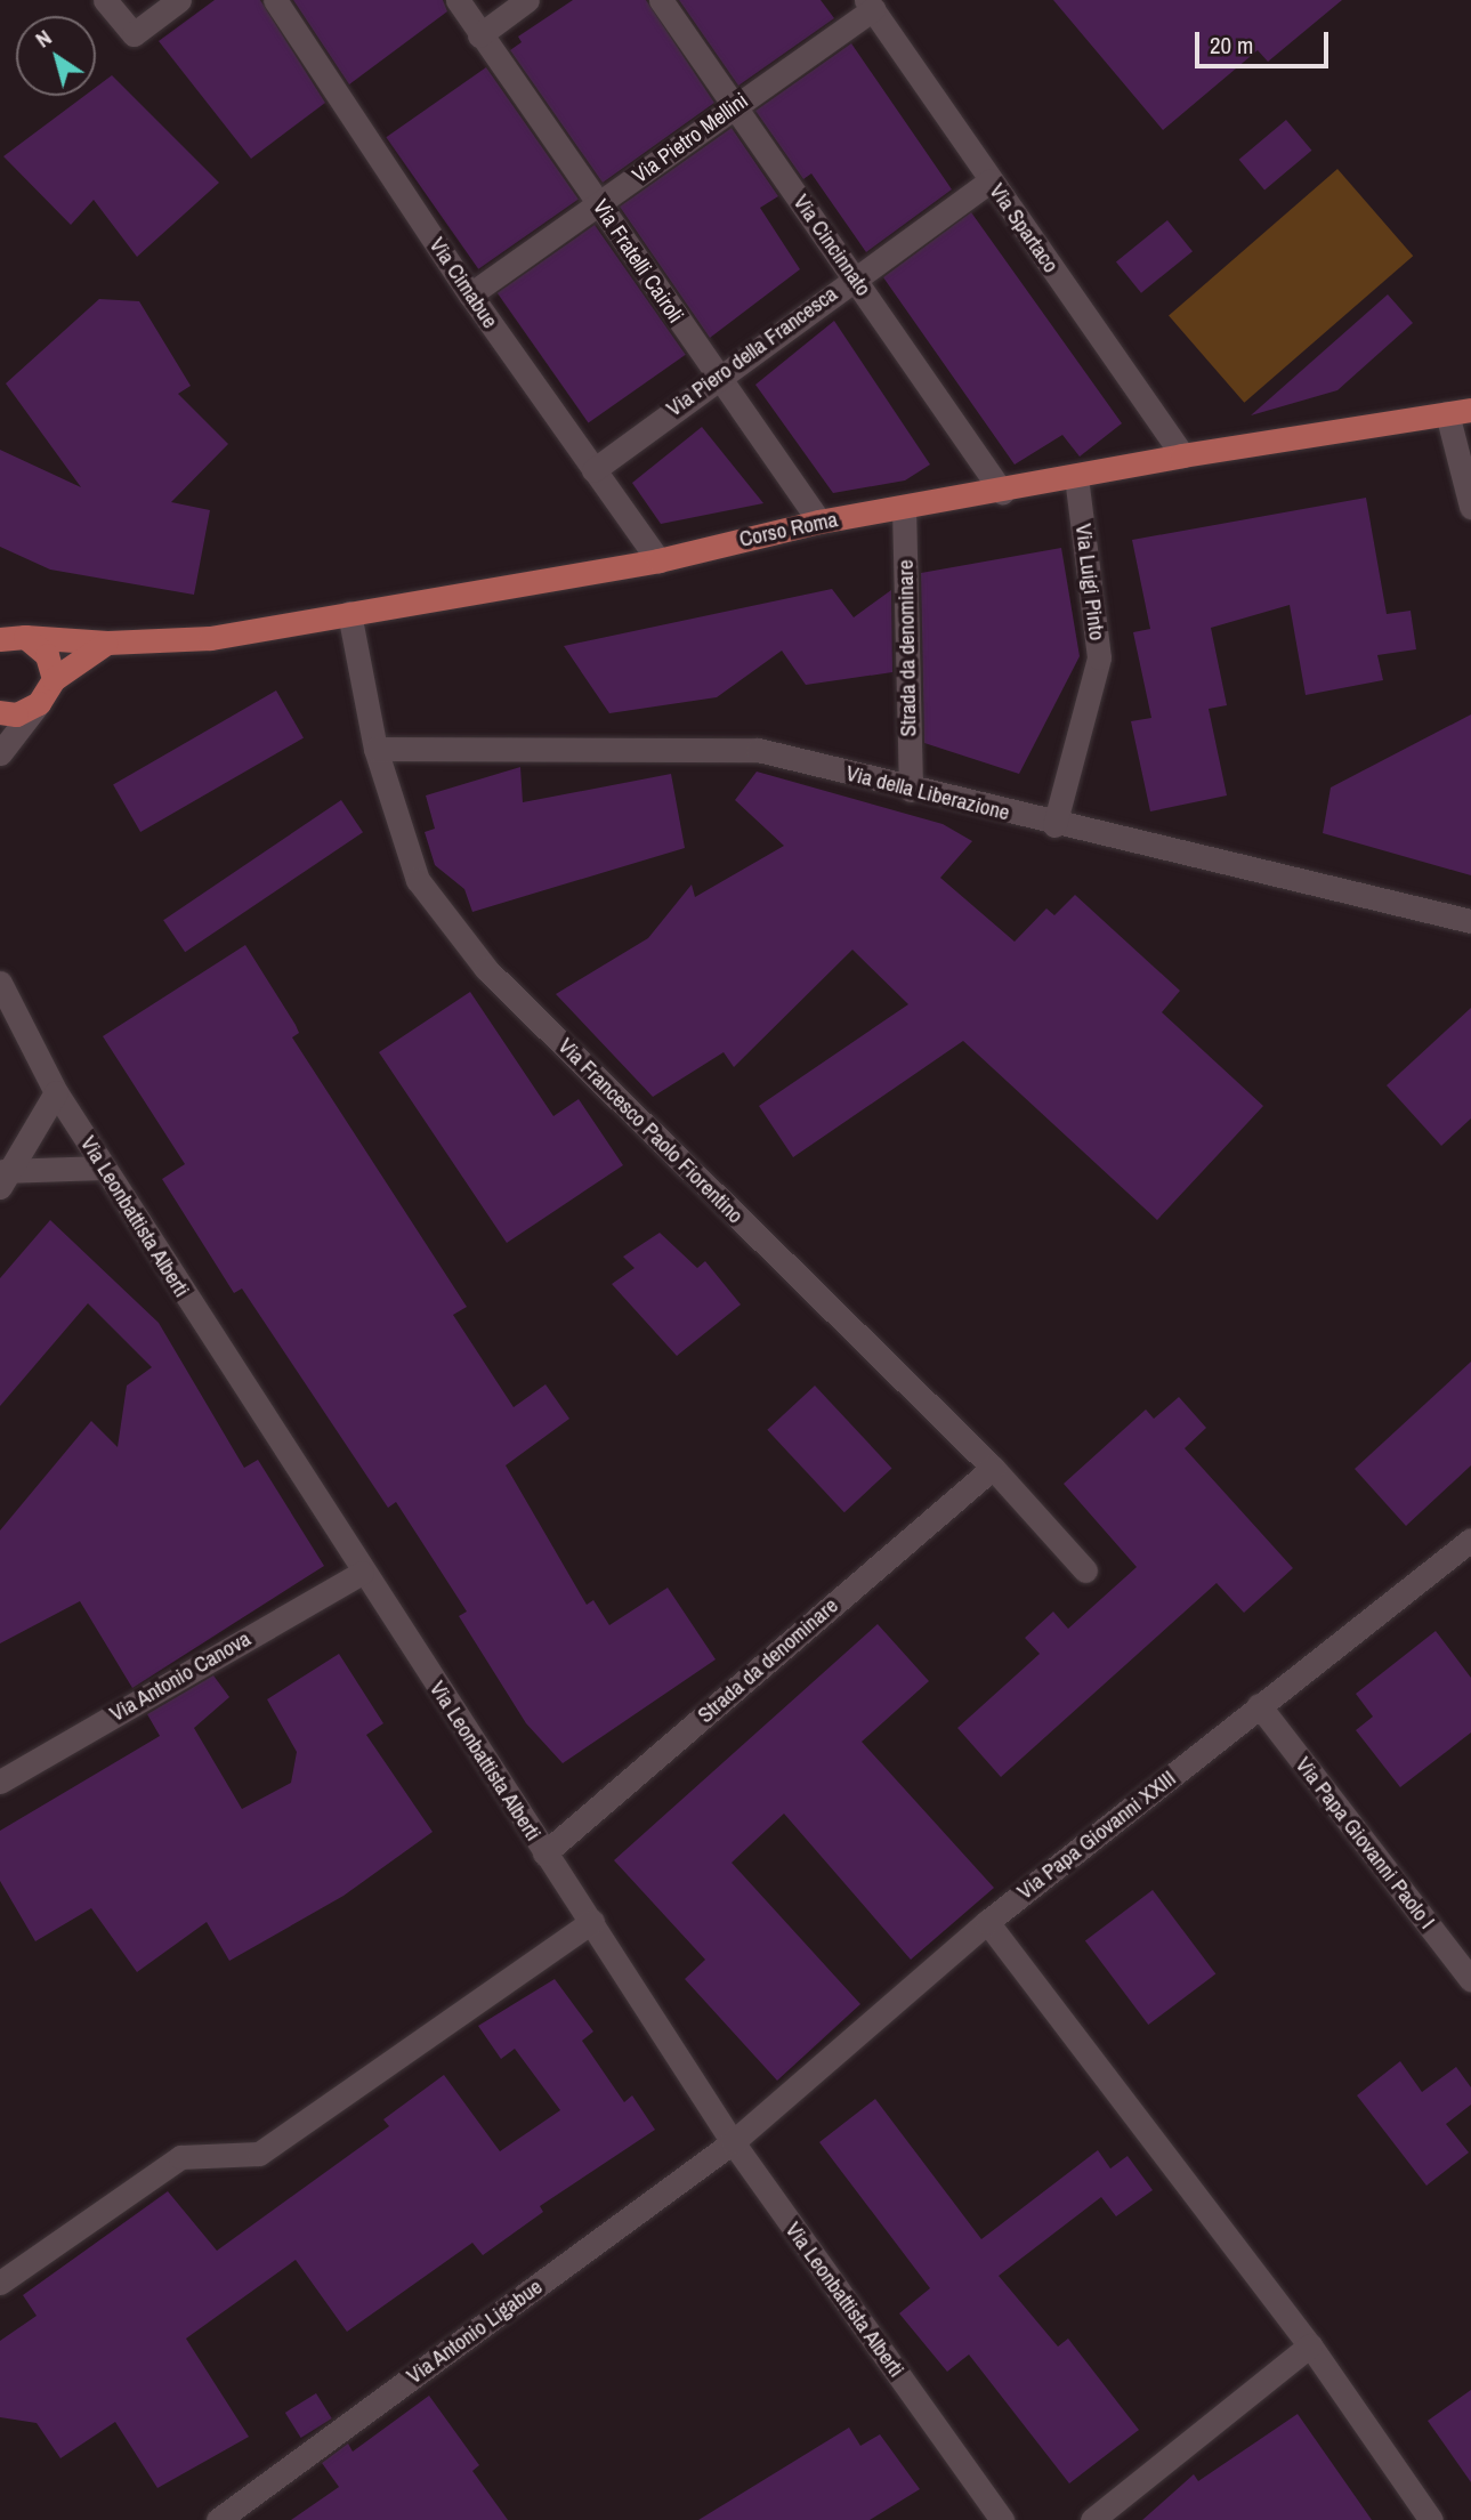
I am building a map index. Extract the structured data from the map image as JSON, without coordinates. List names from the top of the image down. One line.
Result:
{"streets":{"main road":["Corso Roma"],"street":["Via Pietro Mellini","Via Spartaco","Via Cincinnato","Via Fratelli Cairoli","Via Cimabue","Via Piero della Francesca","Via Luigi Pinto","Strada da denominare","Via della Liberazione","Via Francesco Paolo Fiorentino","Via Leonbattista Alberti","Via Antonio Canova","Via Papa Giovanni XXIII","Via Papa Giovanni Paolo I","Via Antonio Ligabue"]},"crossings":[["Via Pietro Mellini","Via Spartaco"],["Via Pietro Mellini","Via Cincinnato"],["Via Pietro Mellini","Via Fratelli Cairoli"],["Via Pietro Mellini","Via Cimabue"],["Via Spartaco","Via Piero della Francesca"],["Via Spartaco","Corso Roma"],["Via Cincinnato","Via Piero della Francesca"],["Via Cincinnato","Corso Roma"],["Via Fratelli Cairoli","Via Piero della Francesca"],["Via Fratelli Cairoli","Corso Roma"],["Via Cimabue","Via Piero della Francesca"],["Via Cimabue","Corso Roma"],["Corso Roma","Via Luigi Pinto"],["Corso Roma","Strada da denominare"],["Corso Roma","Via Francesco Paolo Fiorentino"],["Via Luigi Pinto","Via della Liberazione"],["Strada da denominare","Via della Liberazione"],["Strada da denominare","Via Francesco Paolo Fiorentino"],["Strada da denominare","Via Leonbattista Alberti"],["Via della Liberazione","Via Francesco Paolo Fiorentino"],["Via Leonbattista Alberti","Via Antonio Canova"],["Via Leonbattista Alberti","Via Papa Giovanni XXIII"],["Via Leonbattista Alberti","Via Antonio Ligabue"],["Via Papa Giovanni XXIII","Via Papa Giovanni Paolo I"],["Via Papa Giovanni XXIII","Via Antonio Ligabue"]],"scale_bar":"20 m","north":"top left"}
